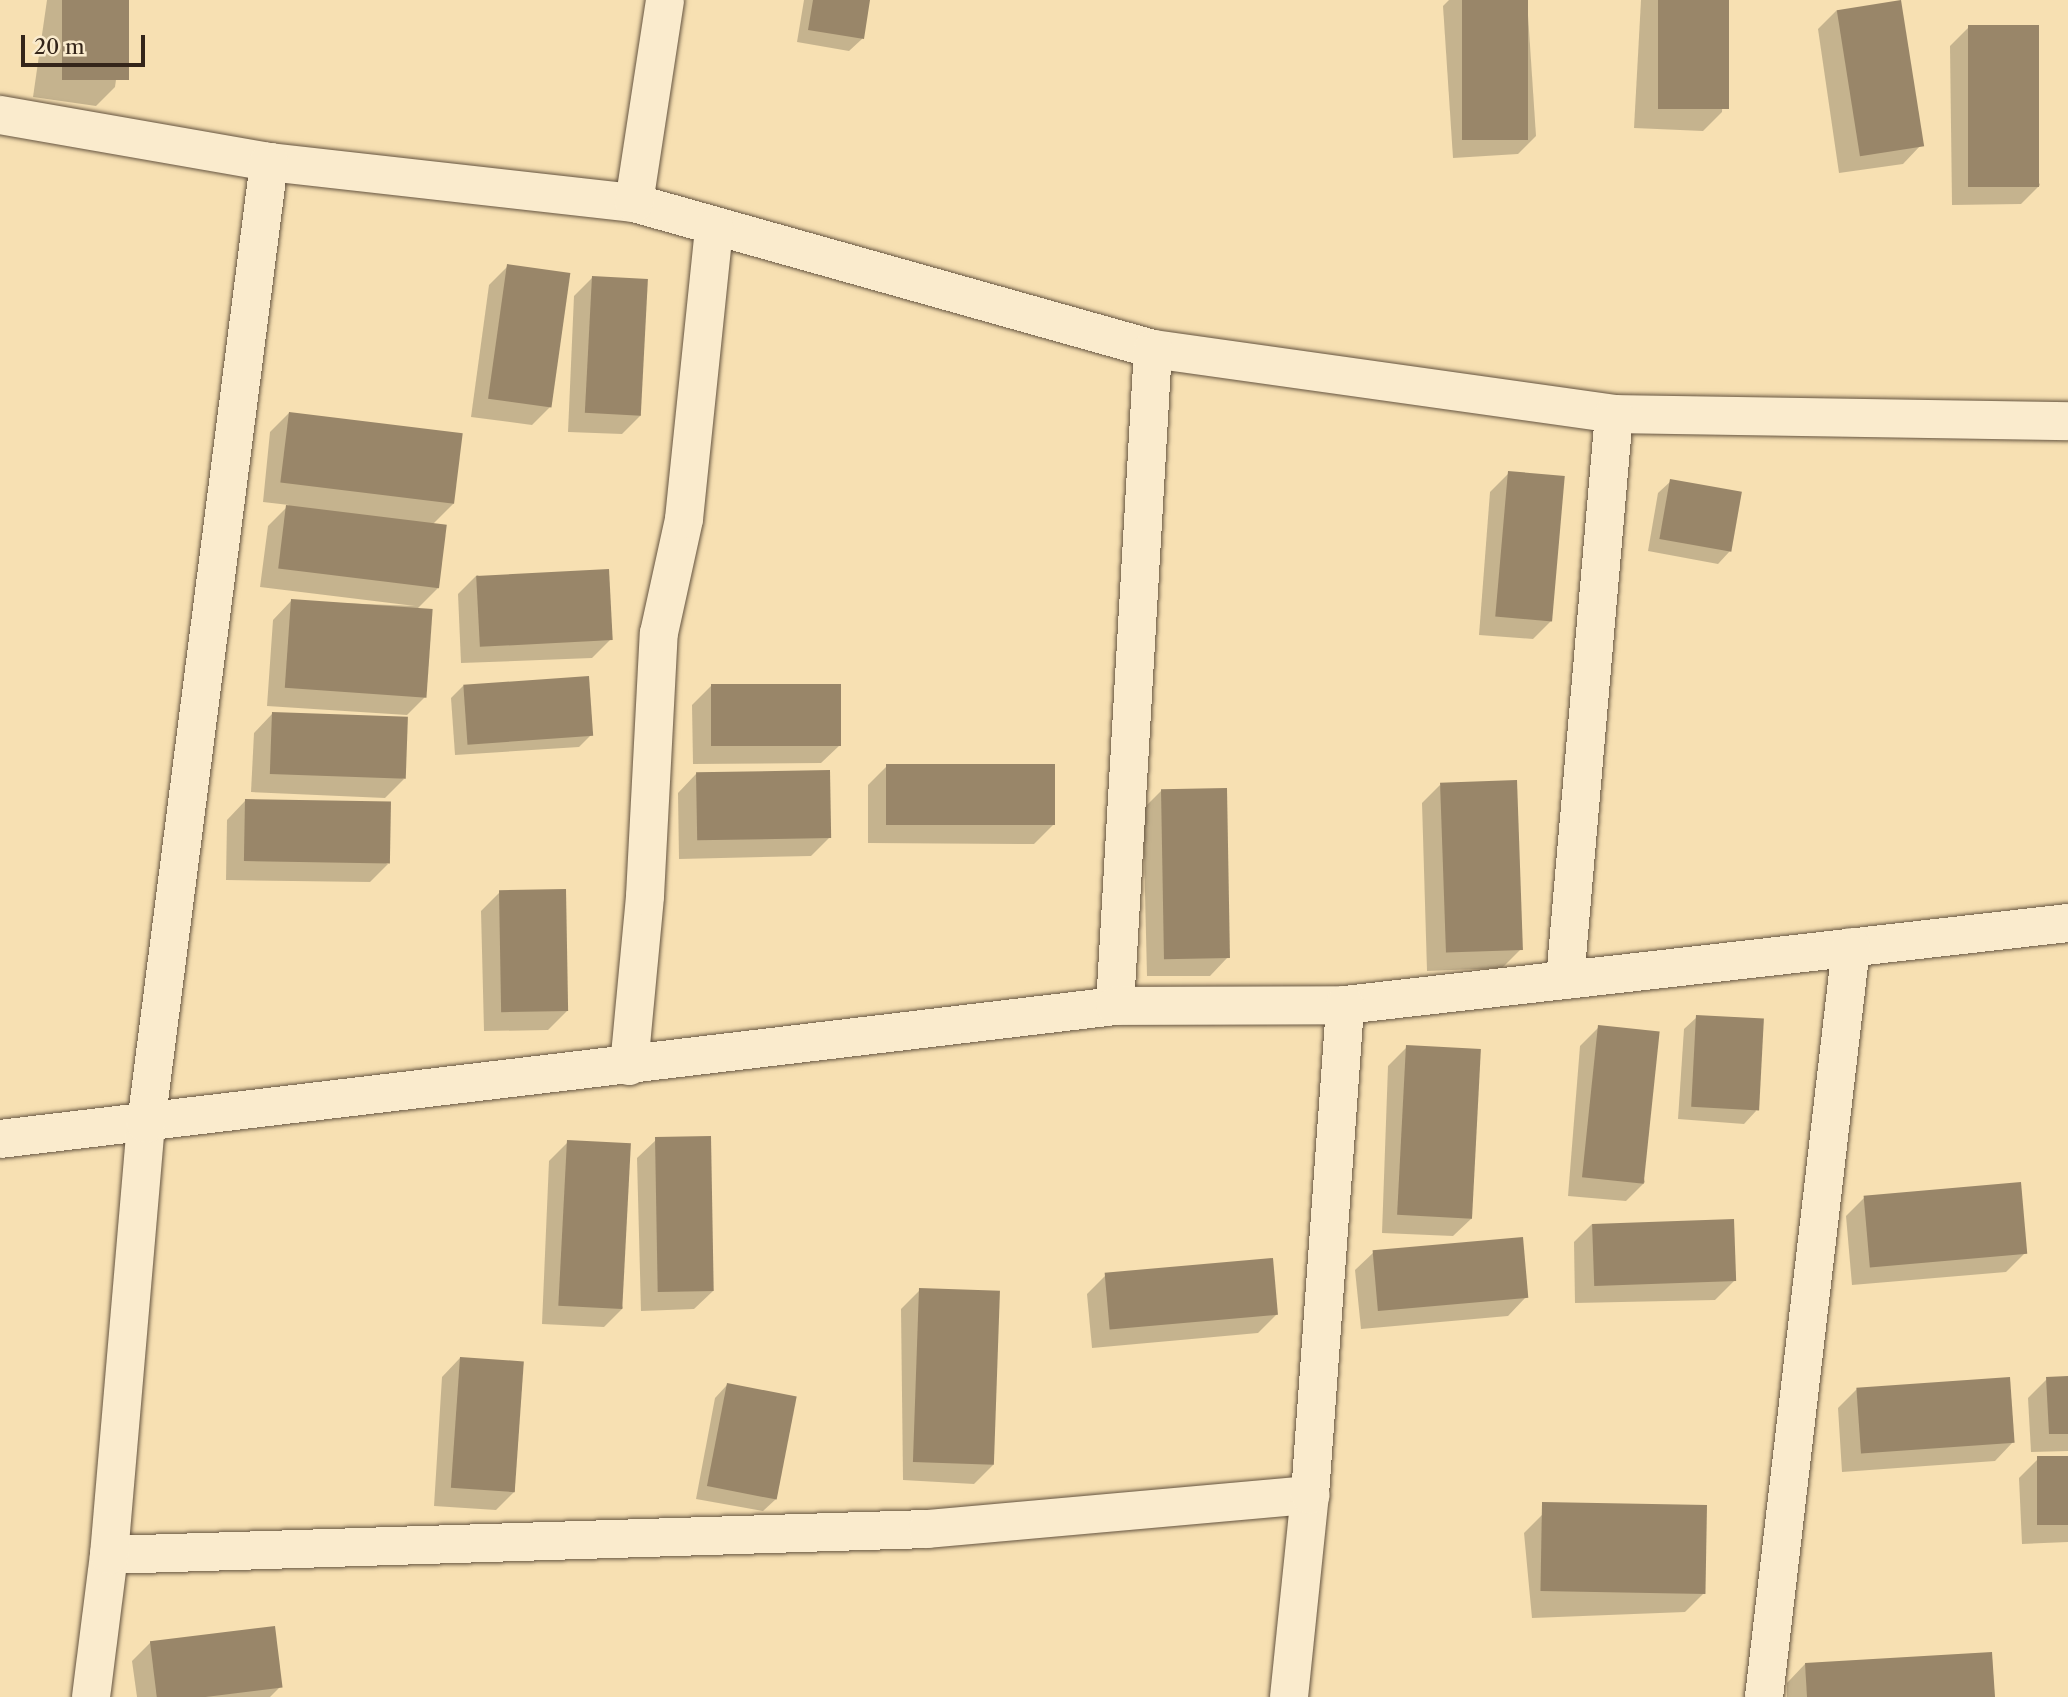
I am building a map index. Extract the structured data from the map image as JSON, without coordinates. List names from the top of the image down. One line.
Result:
{"scale_bar":"20 m"}
